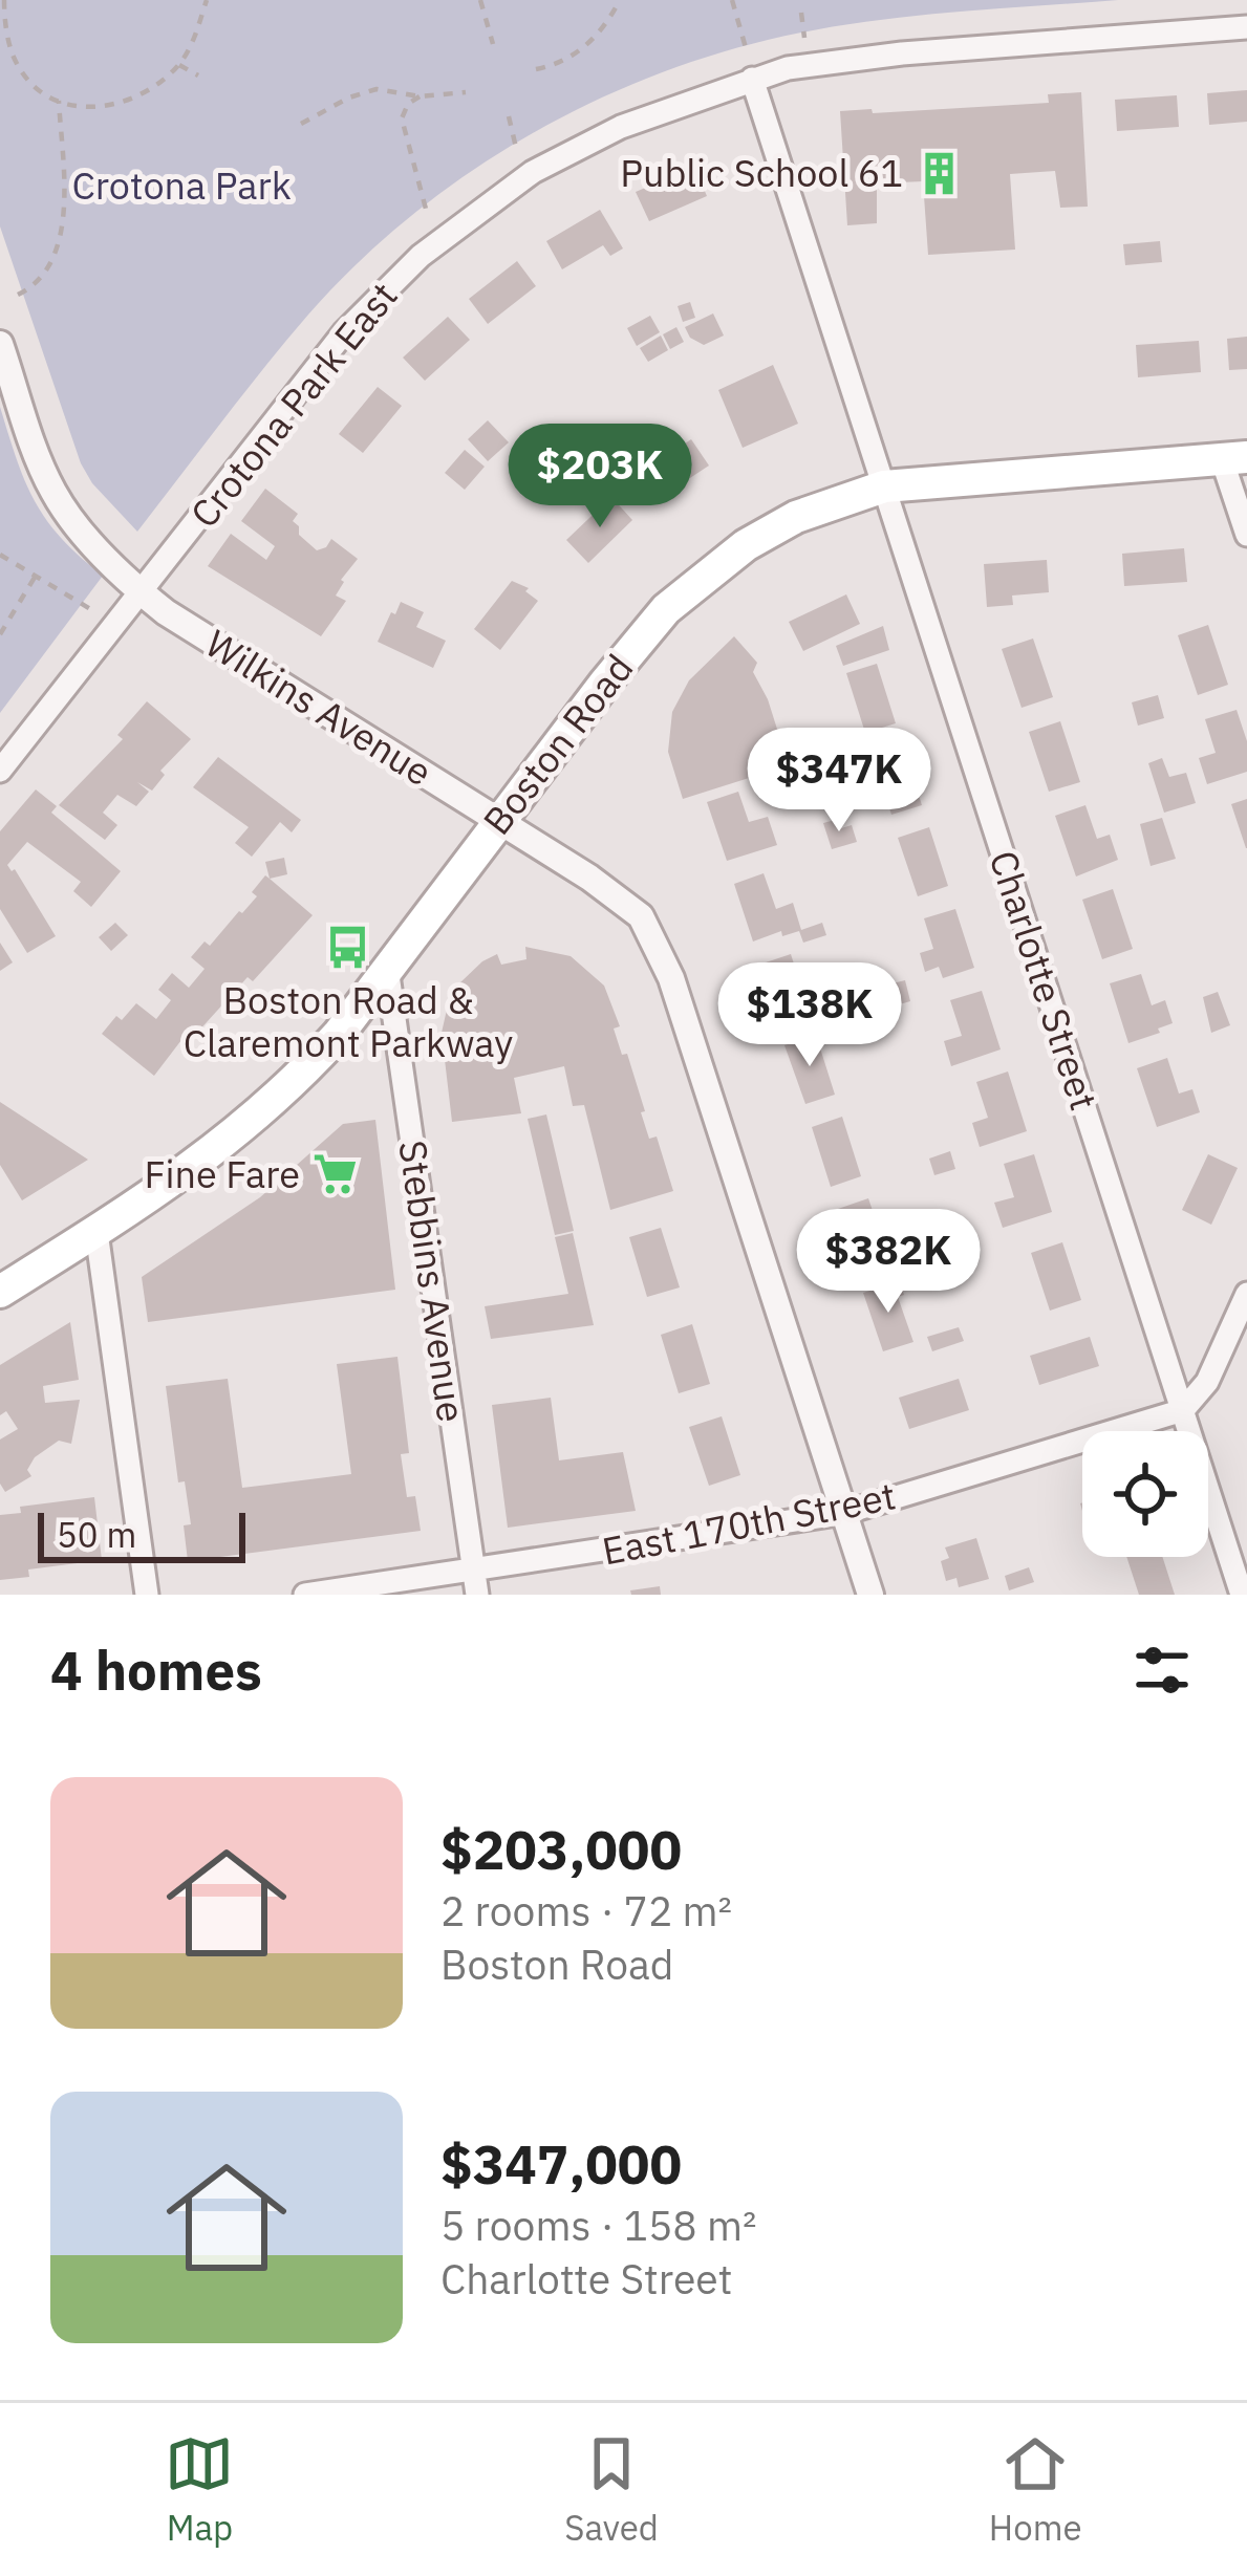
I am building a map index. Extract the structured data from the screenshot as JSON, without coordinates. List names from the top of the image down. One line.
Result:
{"streets":{"main road":["Boston Road"],"street":["Crotona Park East","Wilkins Avenue","Charlotte Street","Stebbins Avenue","East 170th Street"]},"crossings":[["Crotona Park East","Wilkins Avenue"],["Crotona Park East","Charlotte Street"],["Wilkins Avenue","Boston Road"],["Wilkins Avenue","East 170th Street"],["Boston Road","Charlotte Street"],["Boston Road","Stebbins Avenue"],["Charlotte Street","East 170th Street"],["Stebbins Avenue","East 170th Street"]],"parks":["Crotona Park"],"places":{"building":["Public School 61"],"bus stop":["Boston Road & Claremont Parkway"],"supermarket":["Fine Fare"]},"scale_bar":"50 m","page":{"price":["$203K","$347K","$138K","$382K"],"scale":"50 m","heading":"4 homes","list":[{"name":"$203,000","note":"2 rooms · 72 m² · Boston Road"},{"name":"$347,000","note":"5 rooms · 158 m² · Charlotte Street"}],"tabs":["Map","Saved","Home"]}}
